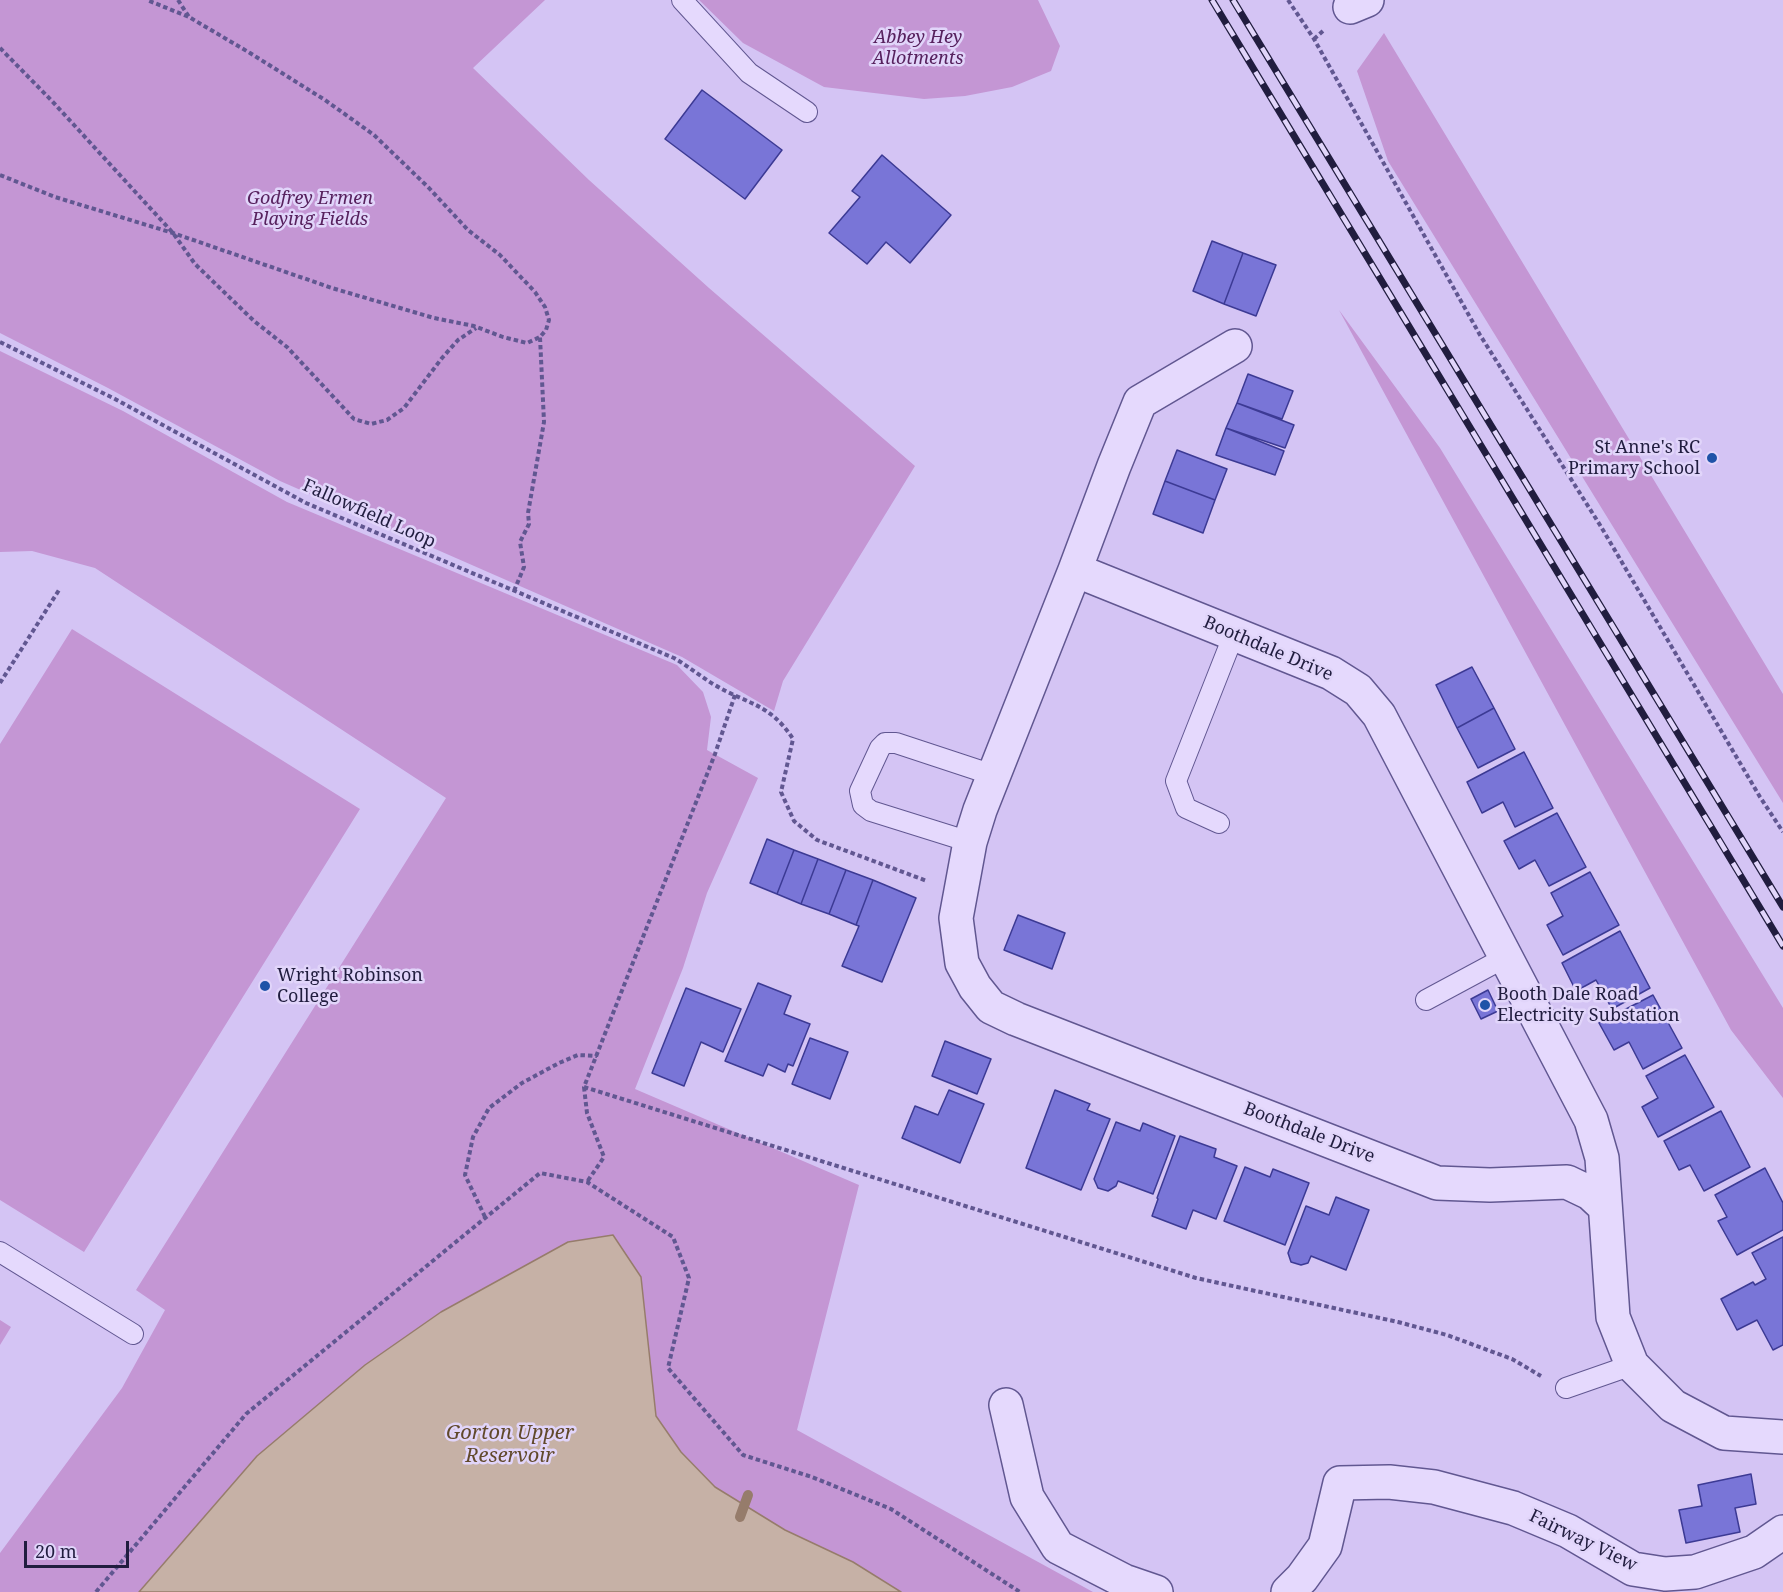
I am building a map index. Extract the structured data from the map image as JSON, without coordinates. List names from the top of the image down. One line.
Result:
{"streets":{"street":["Boothdale Drive","Fairway View"],"path":["Fallowfield Loop"]},"water":["Gorton Upper Reservoir"],"parks":["Abbey Hey Allotments","Godfrey Ermen Playing Fields"],"places":["St Anne's RC Primary School","Wright Robinson College","Booth Dale Road Electricity Substation"],"scale_bar":"20 m"}
